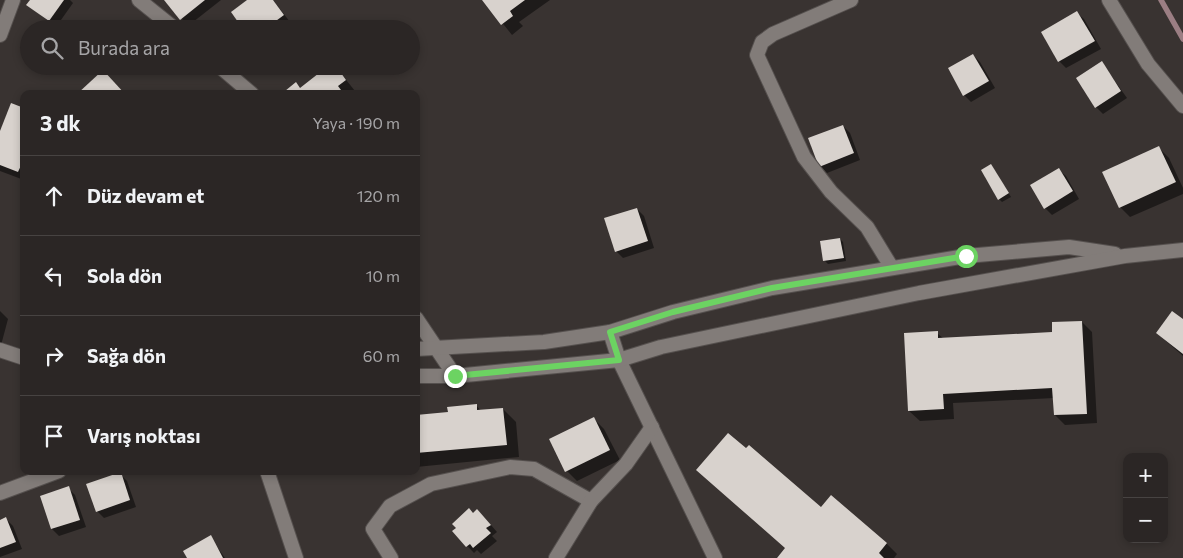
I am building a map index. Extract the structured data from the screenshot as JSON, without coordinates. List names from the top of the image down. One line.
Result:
{"page":{"search":"Burada ara","heading":["3 dk","Yaya · 190 m"],"list":[["Düz devam et","120 m"],["Sola dön","10 m"],["Sağa dön","60 m"],"Varış noktası"],"map_buttons":["+","−"]}}
